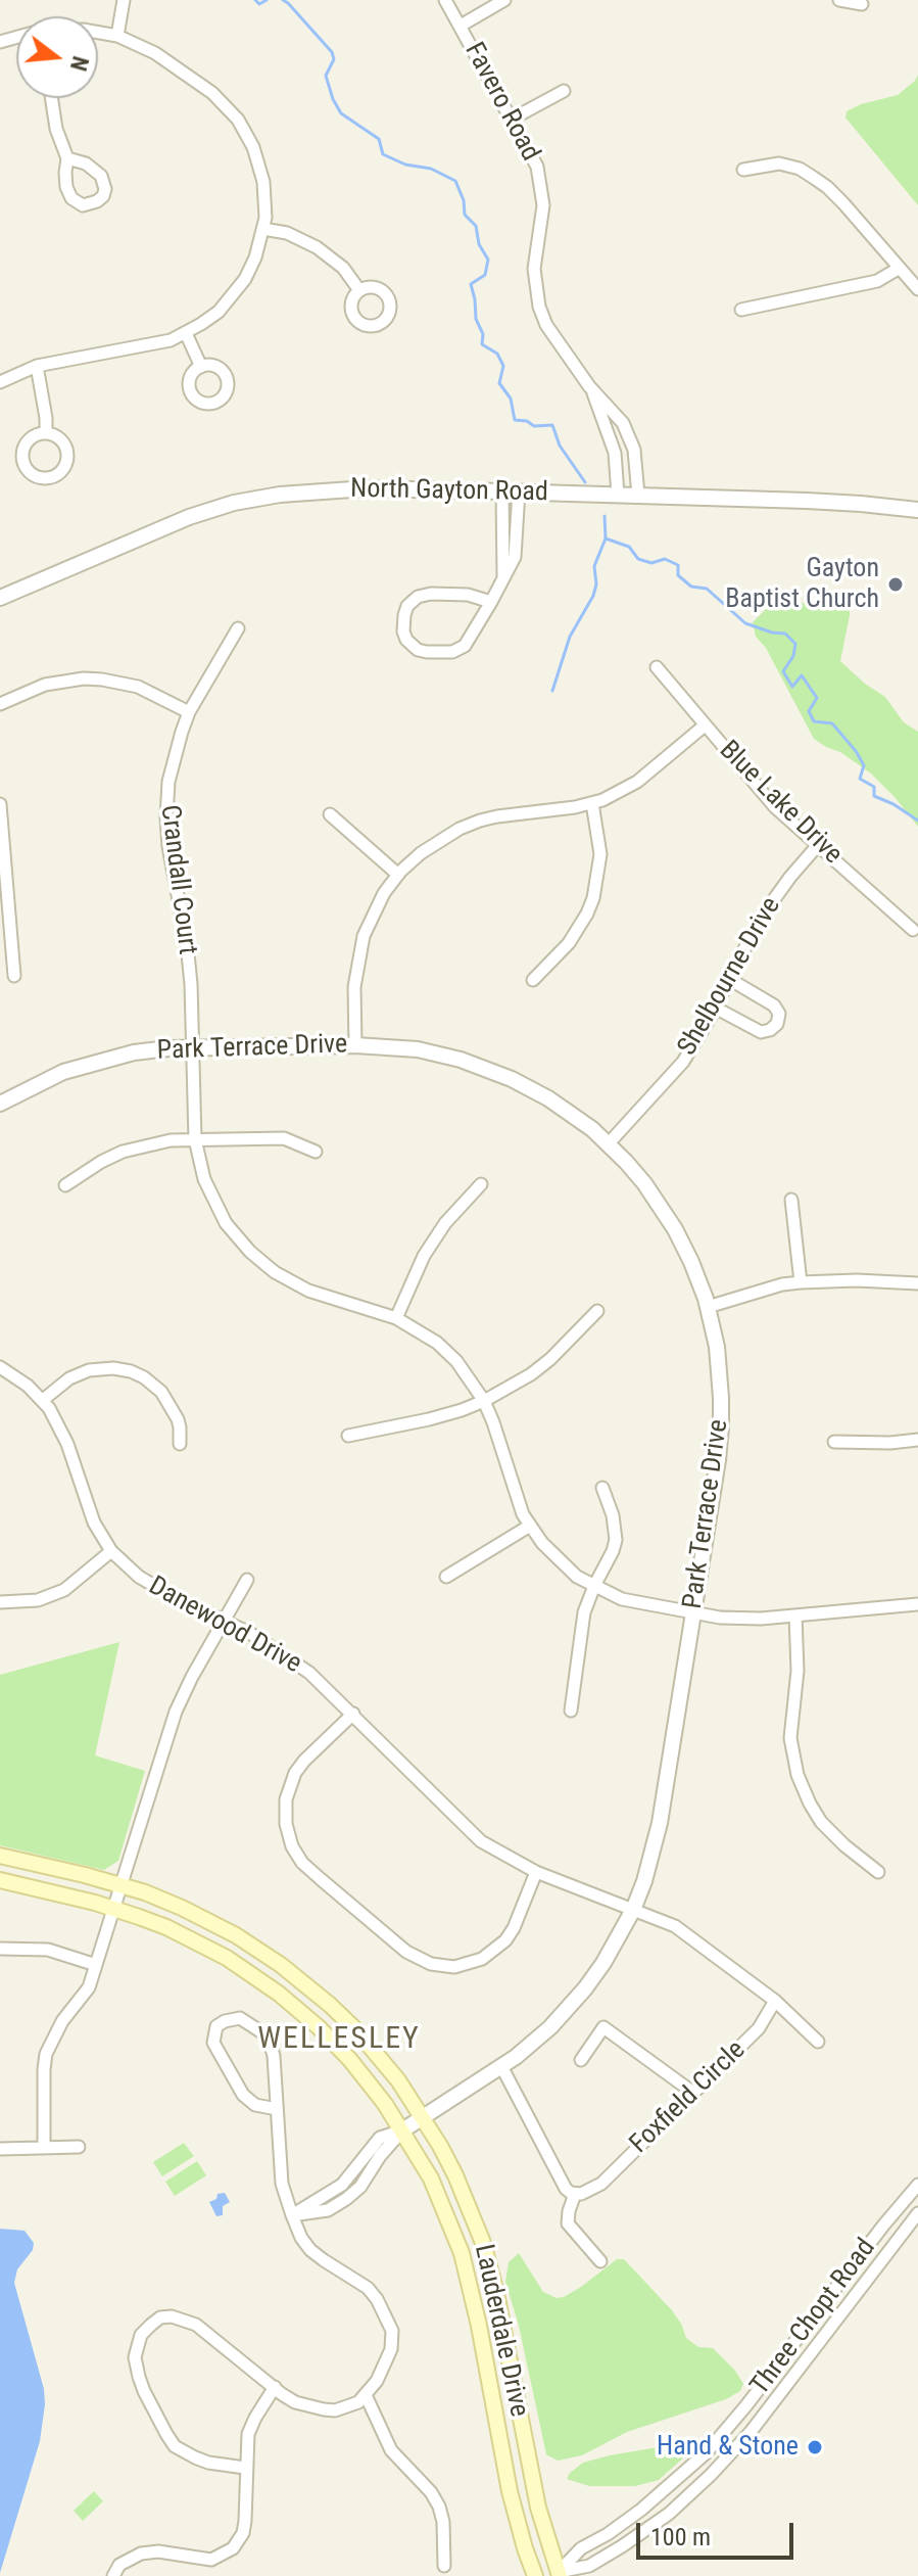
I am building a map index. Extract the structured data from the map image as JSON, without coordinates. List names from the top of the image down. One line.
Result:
{"streets":{"main road":["Lauderdale Drive"],"street":["Favero Road","North Gayton Road","Blue Lake Drive","Crandall Court","Shelbourne Drive","Park Terrace Drive","Danewood Drive","Foxfield Circle","Three Chopt Road"]},"crossings":[["Favero Road","North Gayton Road"],["Blue Lake Drive","Shelbourne Drive"],["Crandall Court","Park Terrace Drive"],["Shelbourne Drive","Park Terrace Drive"],["Park Terrace Drive","Danewood Drive"],["Park Terrace Drive","Lauderdale Drive"],["Three Chopt Road","Lauderdale Drive"]],"districts":["WELLESLEY"],"places":["Gayton Baptist Church","Hand & Stone"],"scale_bar":"100 m","north":"right"}
